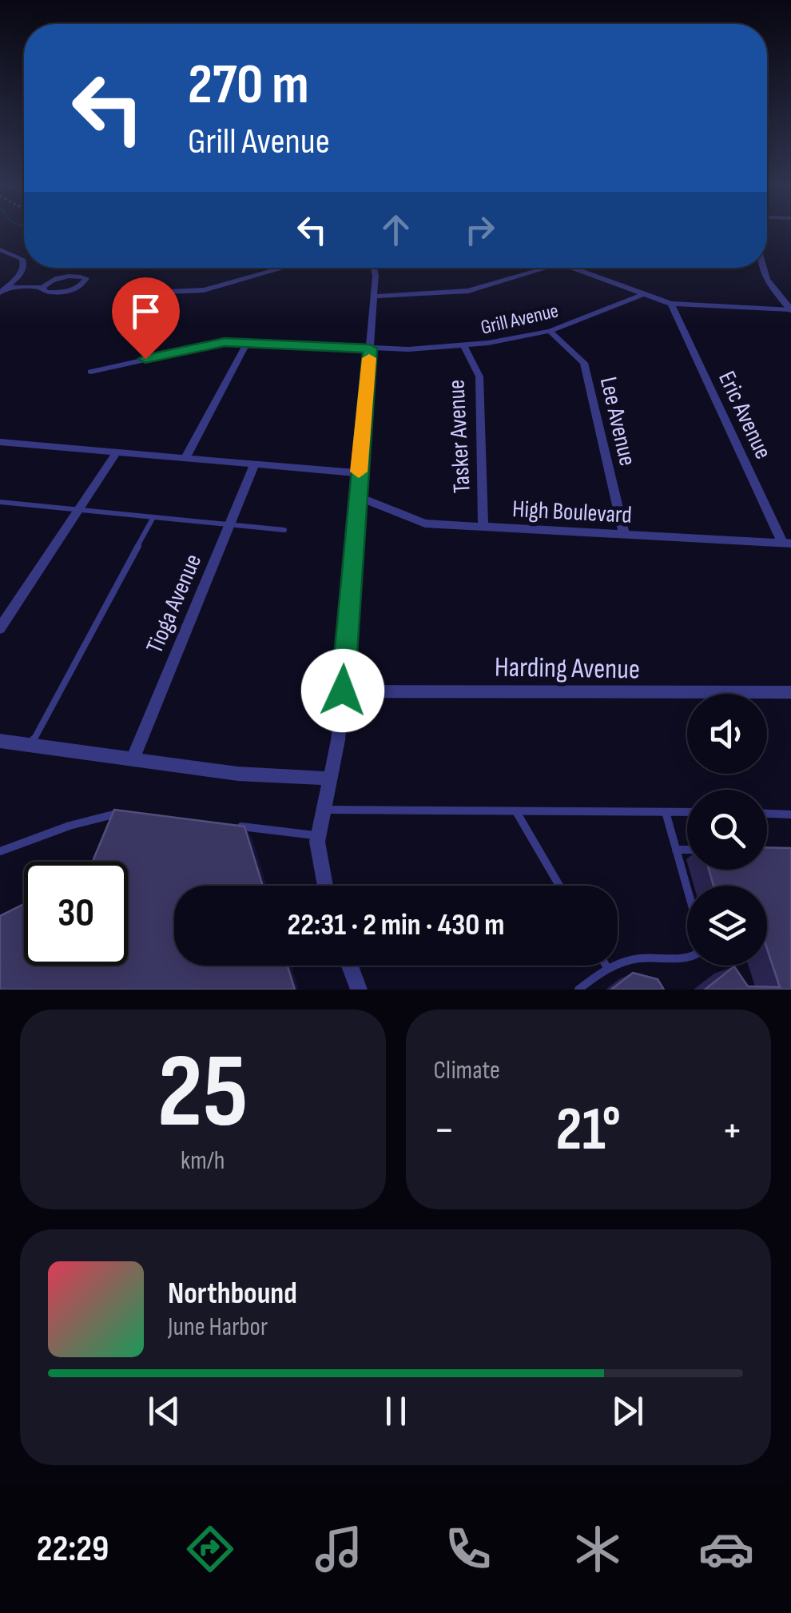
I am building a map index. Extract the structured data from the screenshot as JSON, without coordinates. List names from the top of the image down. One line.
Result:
{"streets":{"street":["Grill Avenue","Eric Avenue","Lee Avenue","Tasker Avenue","High Boulevard","Tioga Avenue","Harding Avenue"]},"crossings":[["Grill Avenue","Lee Avenue"],["Grill Avenue","Tasker Avenue"],["Eric Avenue","High Boulevard"],["Lee Avenue","High Boulevard"],["Tasker Avenue","High Boulevard"]],"page":{"turn":["270 m","Grill Avenue"],"limit":"30","trip":"22:31 · 2 min · 430 m","tile":[["25","km/h"],"Climate"],"heat":["−","21°","+"],"song":["Northbound","June Harbor"],"tabs":"22:29"}}
